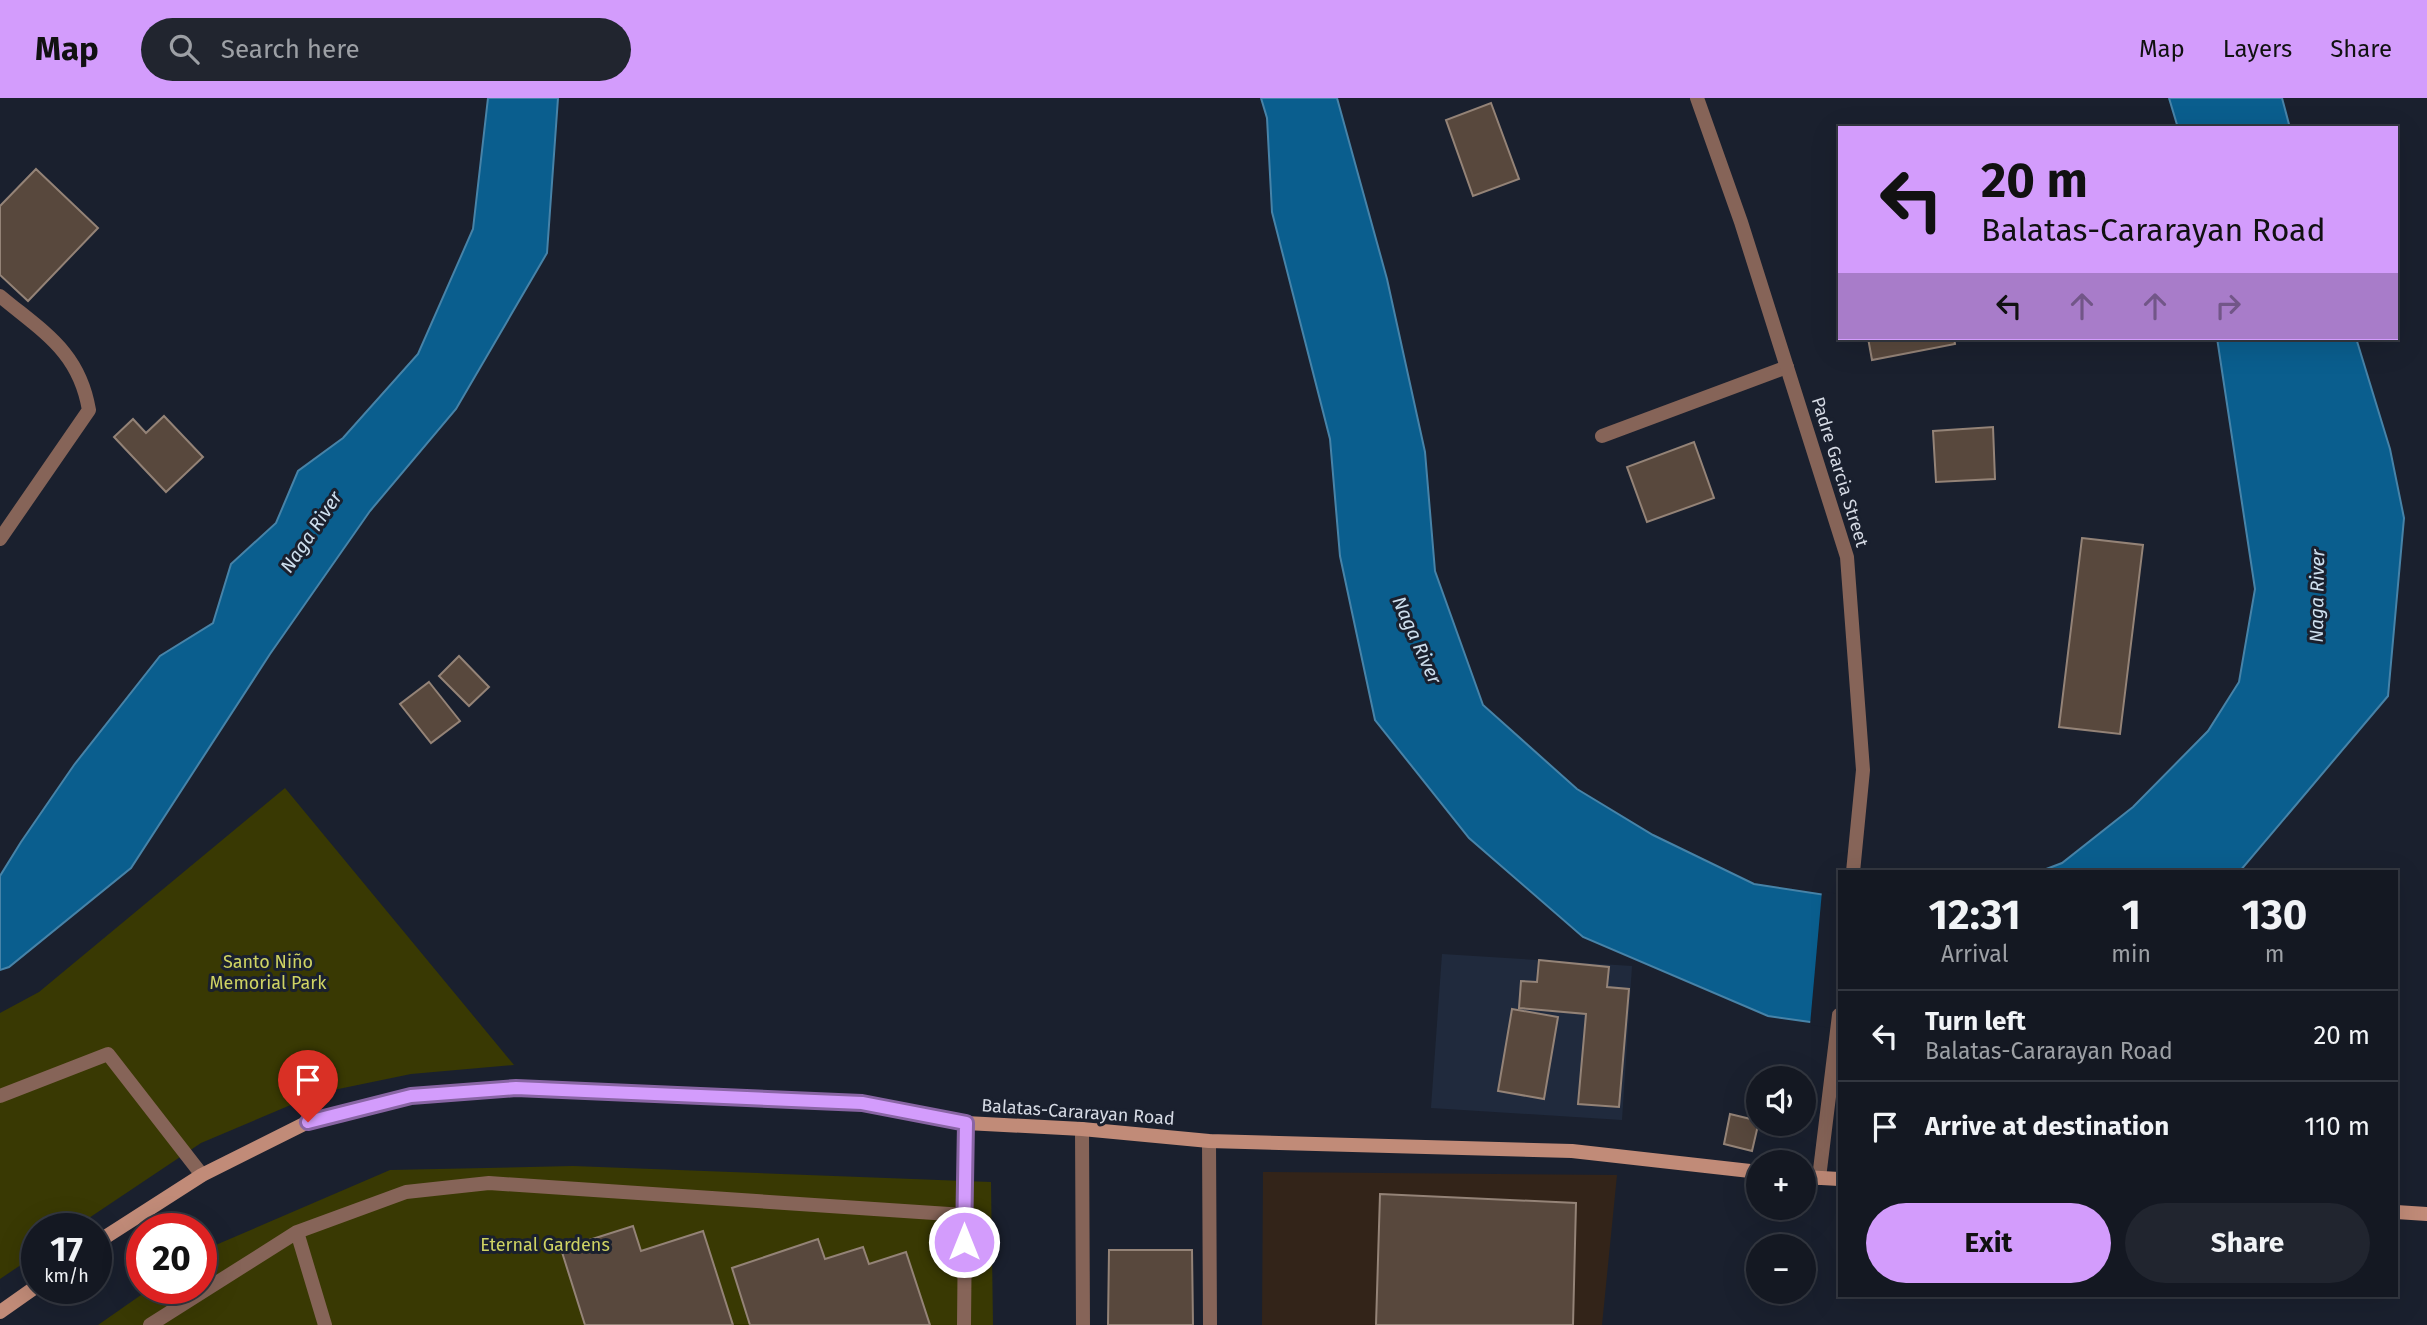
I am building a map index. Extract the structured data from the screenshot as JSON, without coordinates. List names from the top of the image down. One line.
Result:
{"streets":{"main road":["Balatas-Cararayan Road"],"street":["Padre Garcia Street"]},"water":["Naga River"],"parks":["Santo Niño Memorial Park","Eternal Gardens"],"page":{"header":"Map","search":"Search here","nav":["Map","Layers","Share"],"turn":["20 m","Balatas-Cararayan Road"],"eta":["12:31","Arrival","1","min","130","m"],"list":[{"name":"Turn left","note":"Balatas-Cararayan Road","value":"20 m"},{"name":"Arrive at destination","value":"110 m"}],"map_buttons":["+","−"],"buttons":["Exit","Share"],"speed":"17 km/h","limit":"20"}}
